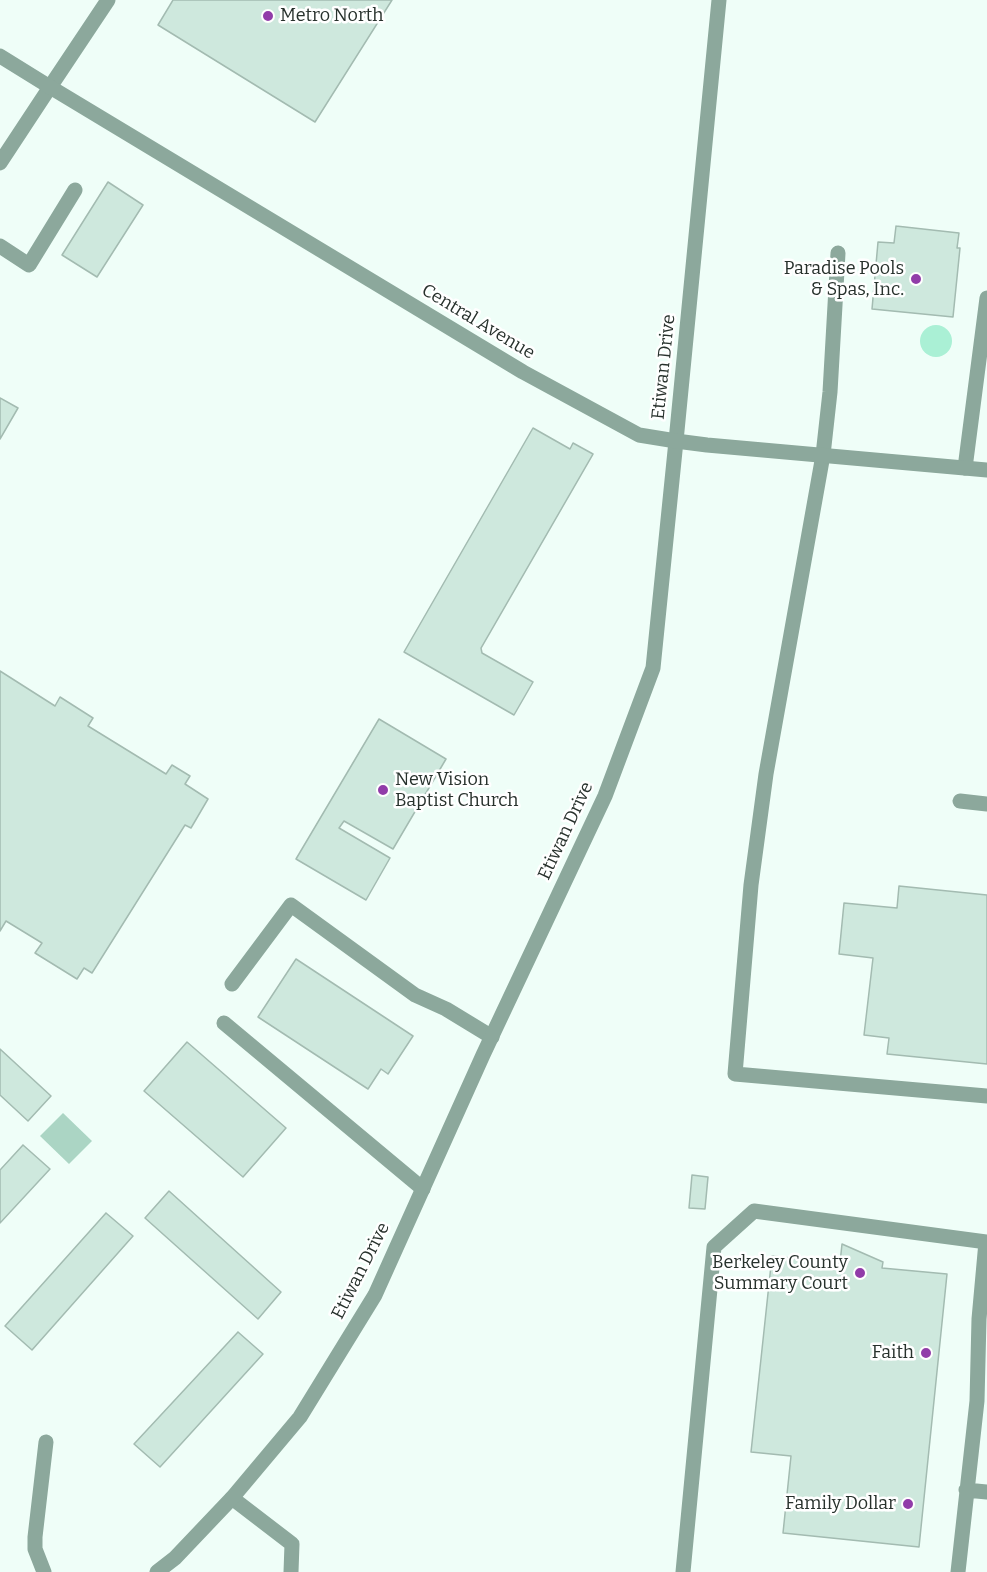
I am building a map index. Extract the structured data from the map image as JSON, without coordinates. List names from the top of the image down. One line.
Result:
{"streets":{"street":["Central Avenue","Etiwan Drive"]},"crossings":[["Central Avenue","Etiwan Drive"]],"places":["Metro North","Paradise Pools & Spas, Inc.","New Vision Baptist Church","Berkeley County Summary Court","Faith","Family Dollar"]}
